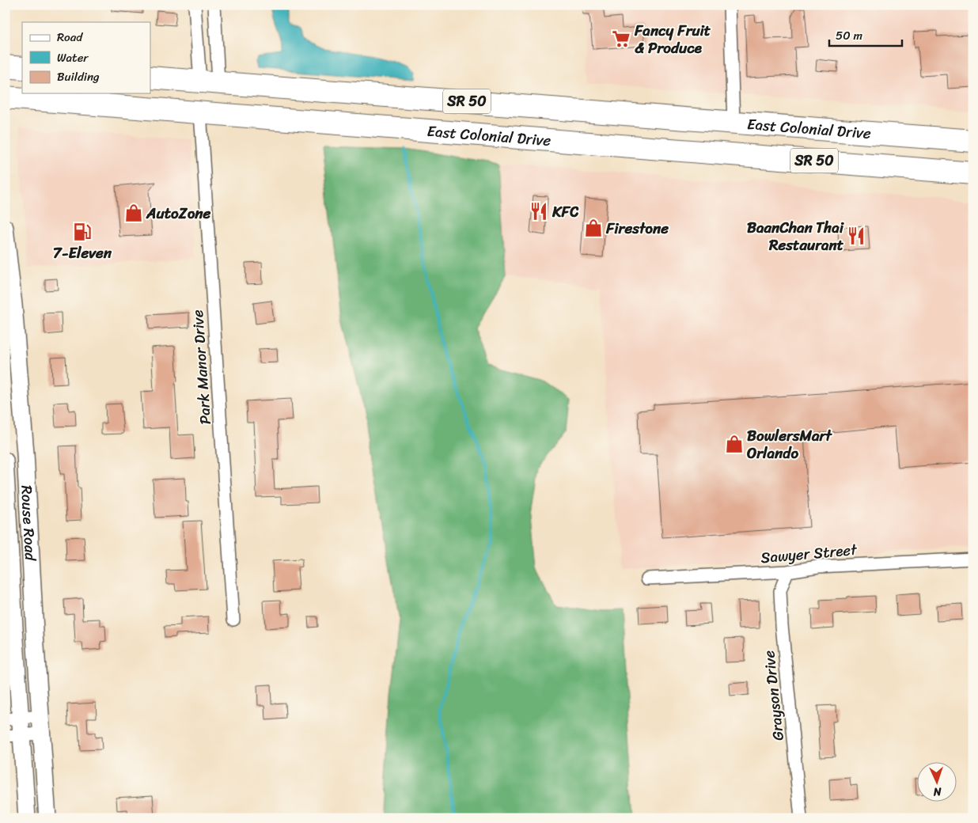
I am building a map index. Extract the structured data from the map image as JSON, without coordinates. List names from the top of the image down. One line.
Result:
{"streets":{"highway":["SR 50","East Colonial Drive"],"street":["Park Manor Drive","Rouse Road","Sawyer Street","Grayson Drive"]},"crossings":[["East Colonial Drive","Park Manor Drive"],["Sawyer Street","Grayson Drive"]],"places":{"supermarket":["Fancy Fruit & Produce"],"restaurant":["KFC","BaanChan Thai Restaurant"],"shop":["AutoZone","Firestone","BowlersMart Orlando"],"fuel station":["7-Eleven"]},"legend":["Road","Water","Building"],"scale_bar":"50 m","north":"bottom"}
